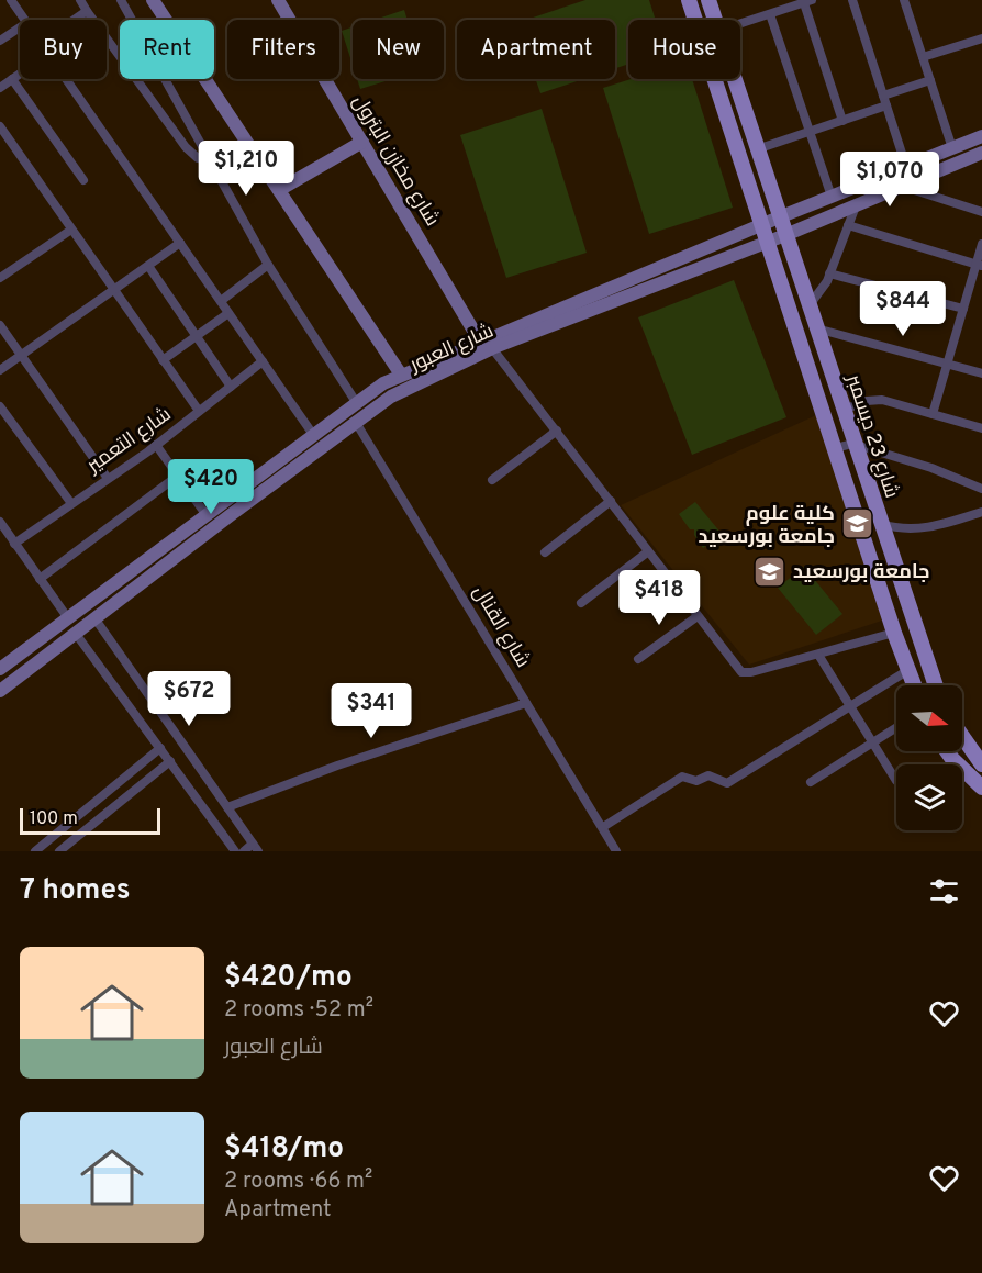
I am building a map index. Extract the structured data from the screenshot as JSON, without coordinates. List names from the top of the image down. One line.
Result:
{"streets":{"main road":["شارع 23 ديسمبر"],"street":["شارع مخازن البترول","شارع العبور","شارع التعمير","شارع القنال"]},"crossings":[["شارع مخازن البترول","شارع العبور"],["شارع العبور","شارع 23 ديسمبر"],["شارع العبور","شارع القنال"]],"places":{"school or university":["كلية علوم جامعة بورسعيد","جامعة بورسعيد"]},"scale_bar":"100 m","north":"right","page":{"chip":["Buy","Rent","Filters","New","Apartment","House"],"price":["$1,210","$1,070","$844","$420","$418","$672","$341"],"scale":"100 m","heading":"7 homes","list":[{"name":"$420/mo","note":"2 rooms · 52 m² · شارع العبور"},{"name":"$418/mo","note":"2 rooms · 66 m² · Apartment"}]}}
